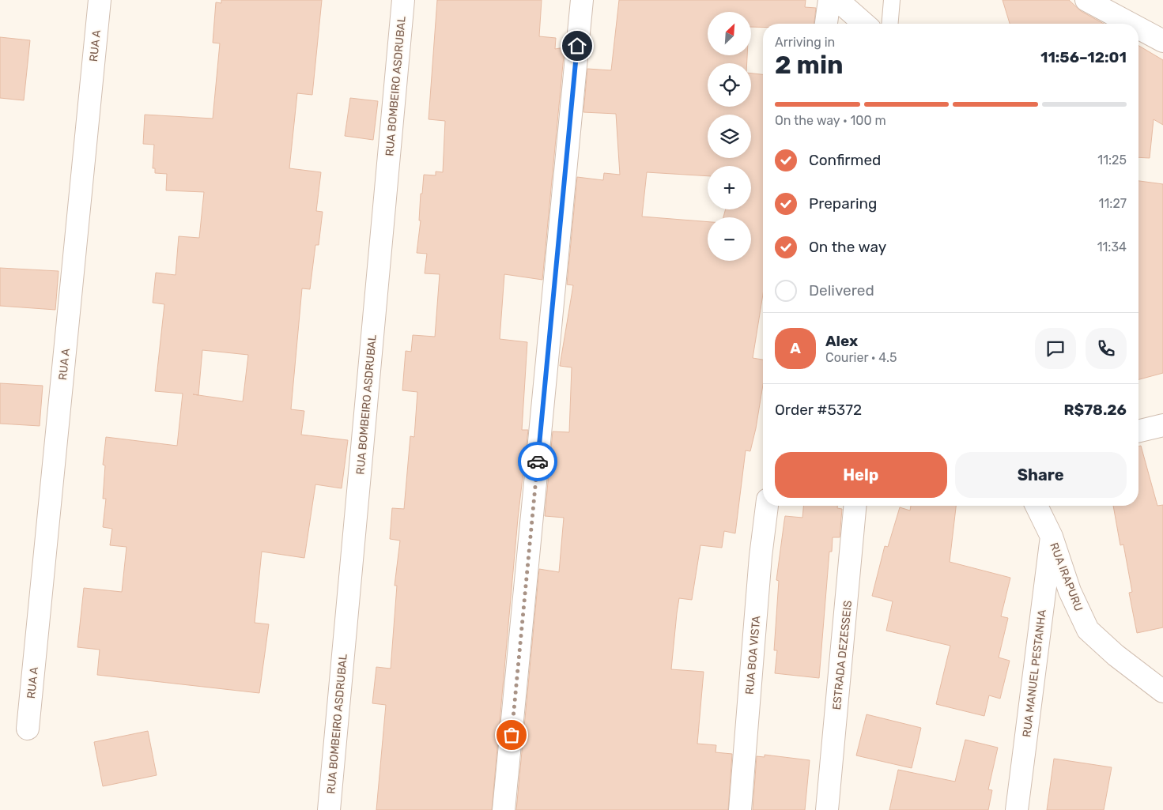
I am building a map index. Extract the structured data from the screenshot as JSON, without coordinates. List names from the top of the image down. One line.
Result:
{"streets":{"street":["RUA A","RUA BOMBEIRO ASDRUBAL","RUA IRAPURU","RUA BOA VISTA","ESTRADA DEZESSEIS","RUA MANUEL PESTANHA"]},"crossings":[["RUA IRAPURU","RUA MANUEL PESTANHA"]],"north":"top right","page":{"map_buttons":["+","−"],"heading":["2 min","Arriving in","11:56–12:01"],"panel":["Alex","Courier · 4.5","Order #5372","R$78.26"],"bar":"On the way · 100 m","list":[["Confirmed","11:25"],["Preparing","11:27"],["On the way","11:34"],"Delivered"],"round":"A","buttons":["Help","Share"]}}
